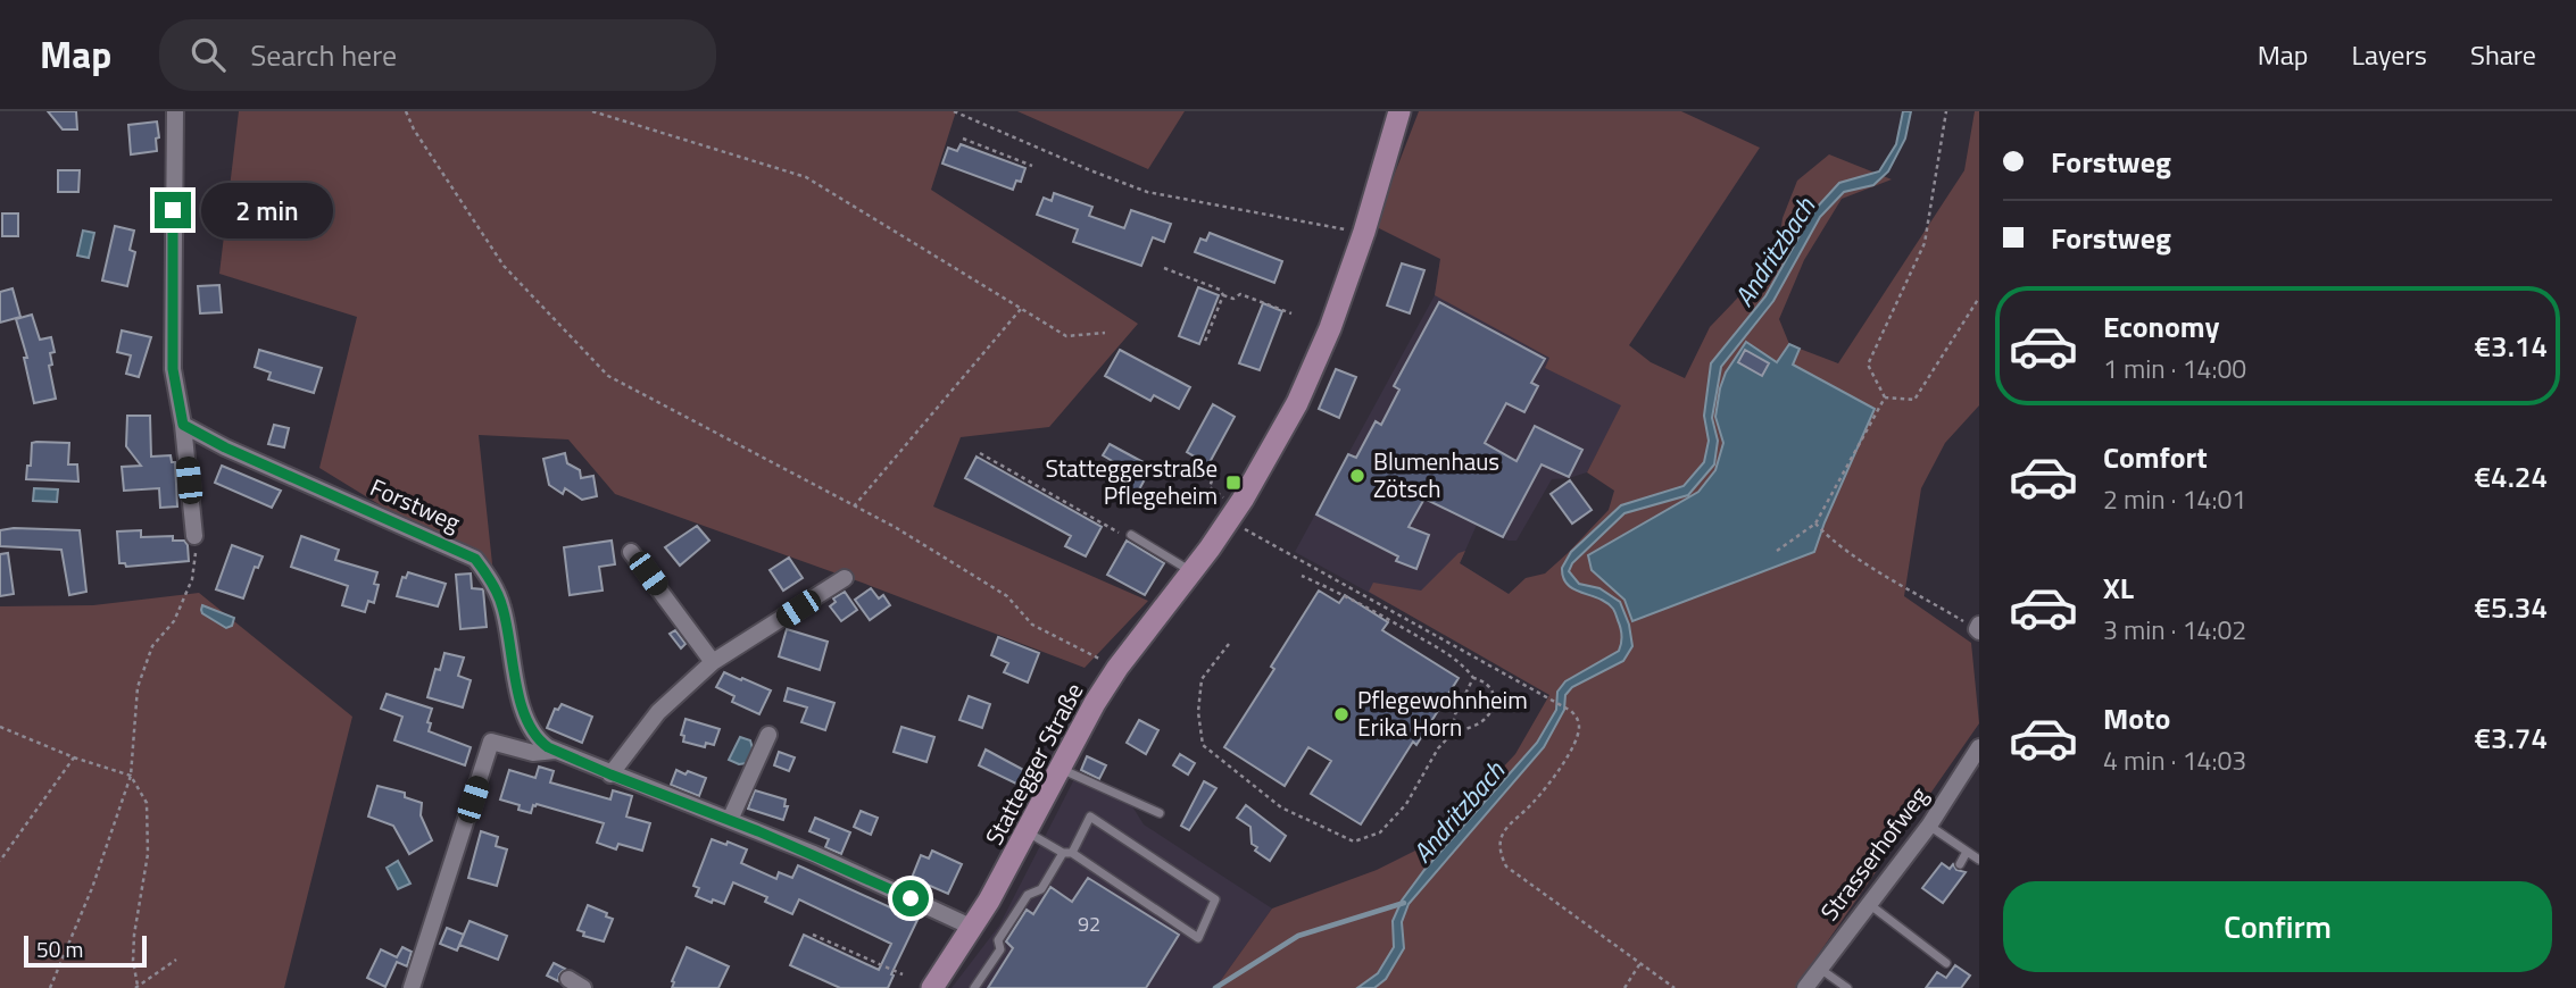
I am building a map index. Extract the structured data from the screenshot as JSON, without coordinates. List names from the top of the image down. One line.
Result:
{"streets":{"main road":["Stattegger Straße"],"street":["Forstweg","Strasserhofweg"]},"crossings":[["Forstweg","Stattegger Straße"]],"water":["Andritzbach"],"places":{"other":["Blumenhaus Zötsch","Pflegewohnheim Erika Horn"],"transit":["Statteggerstraße Pflegeheim"]},"house_numbers":["92"],"scale_bar":"50 m","page":{"header":"Map","search":"Search here","nav":["Map","Layers","Share"],"banner":["Forstweg","Forstweg"],"bubble":"2 min","list":[{"name":"Economy","note":"1 min · 14:00","value":"€3.14"},{"name":"Comfort","note":"2 min · 14:01","value":"€4.24"},{"name":"XL","note":"3 min · 14:02","value":"€5.34"},{"name":"Moto","note":"4 min · 14:03","value":"€3.74"}],"buttons":"Confirm","scale":"50 m"}}
